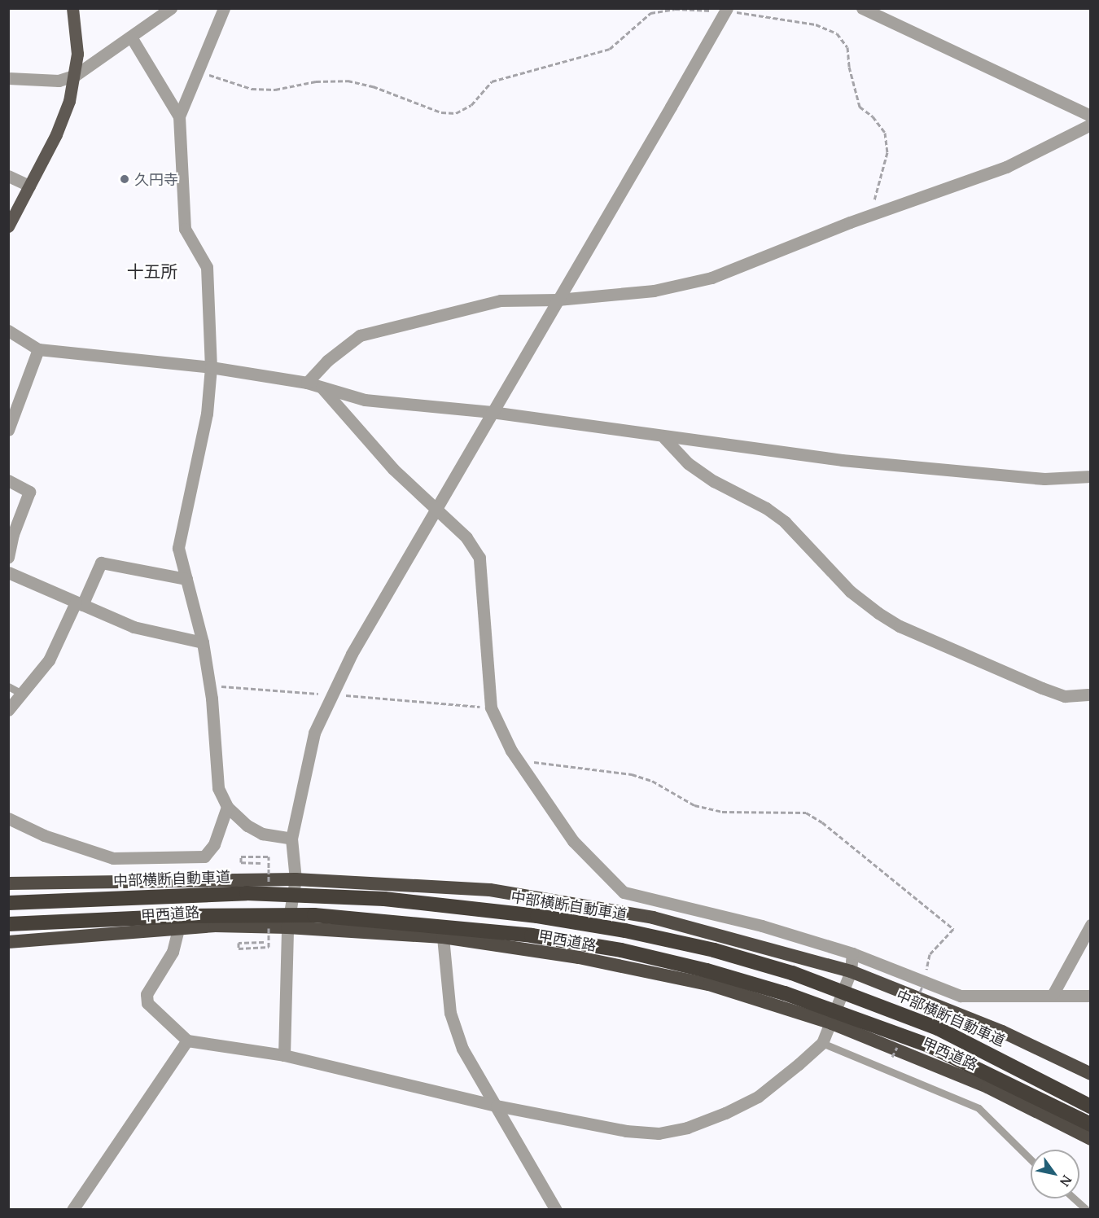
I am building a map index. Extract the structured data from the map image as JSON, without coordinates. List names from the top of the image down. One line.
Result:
{"streets":{"highway":["中部横断自動車道","甲西道路"]},"districts":["十五所"],"places":["久円寺"],"north":"bottom right"}
